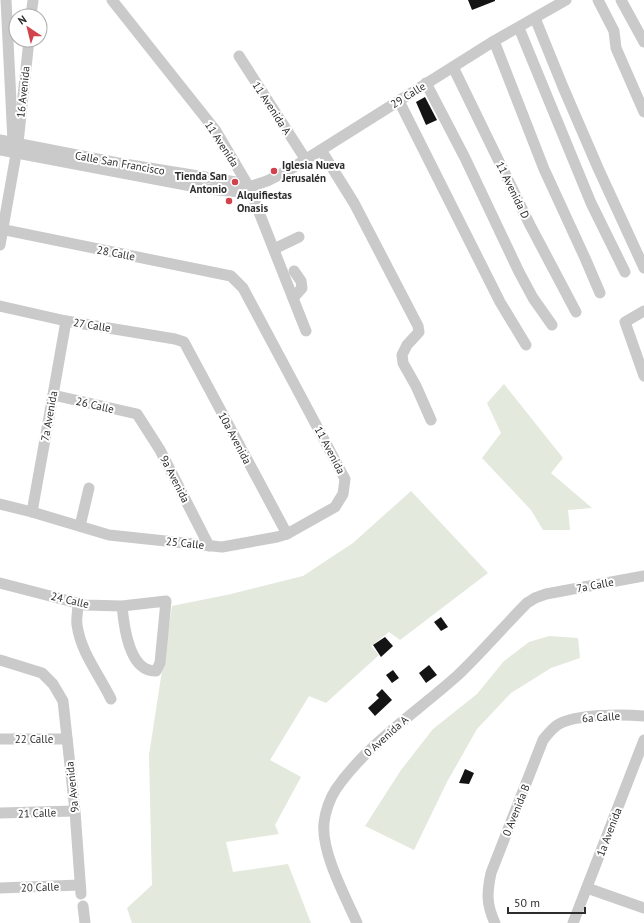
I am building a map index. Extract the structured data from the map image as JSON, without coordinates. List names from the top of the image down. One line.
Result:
{"streets":{"street":["16 Avenida","29 Calle","11 Avenida A","11 Avenida","Calle San Francisco","11 Avenida D","28 Calle","27 Calle","26 Calle","7a Avenida","10a Avenida","9a Avenida","25 Calle","7a Calle","24 Calle","6a Calle","0 Avenida A","22 Calle","0 Avenida B","21 Calle","1a Avenida","20 Calle"]},"crossings":[["16 Avenida","Calle San Francisco"],["29 Calle","11 Avenida A"],["29 Calle","11 Avenida"],["29 Calle","Calle San Francisco"],["29 Calle","11 Avenida D"],["11 Avenida","Calle San Francisco"],["11 Avenida","28 Calle"],["11 Avenida","25 Calle"],["27 Calle","7a Avenida"],["27 Calle","10a Avenida"],["26 Calle","7a Avenida"],["26 Calle","9a Avenida"],["7a Avenida","25 Calle"],["10a Avenida","25 Calle"],["9a Avenida","25 Calle"],["9a Avenida","22 Calle"],["9a Avenida","21 Calle"],["9a Avenida","20 Calle"],["7a Calle","0 Avenida A"],["6a Calle","0 Avenida B"]],"places":["Iglesia Nueva Jerusalén","Tienda San Antonio","Alquifiestas Onasis"],"scale_bar":"50 m","north":"top left"}
